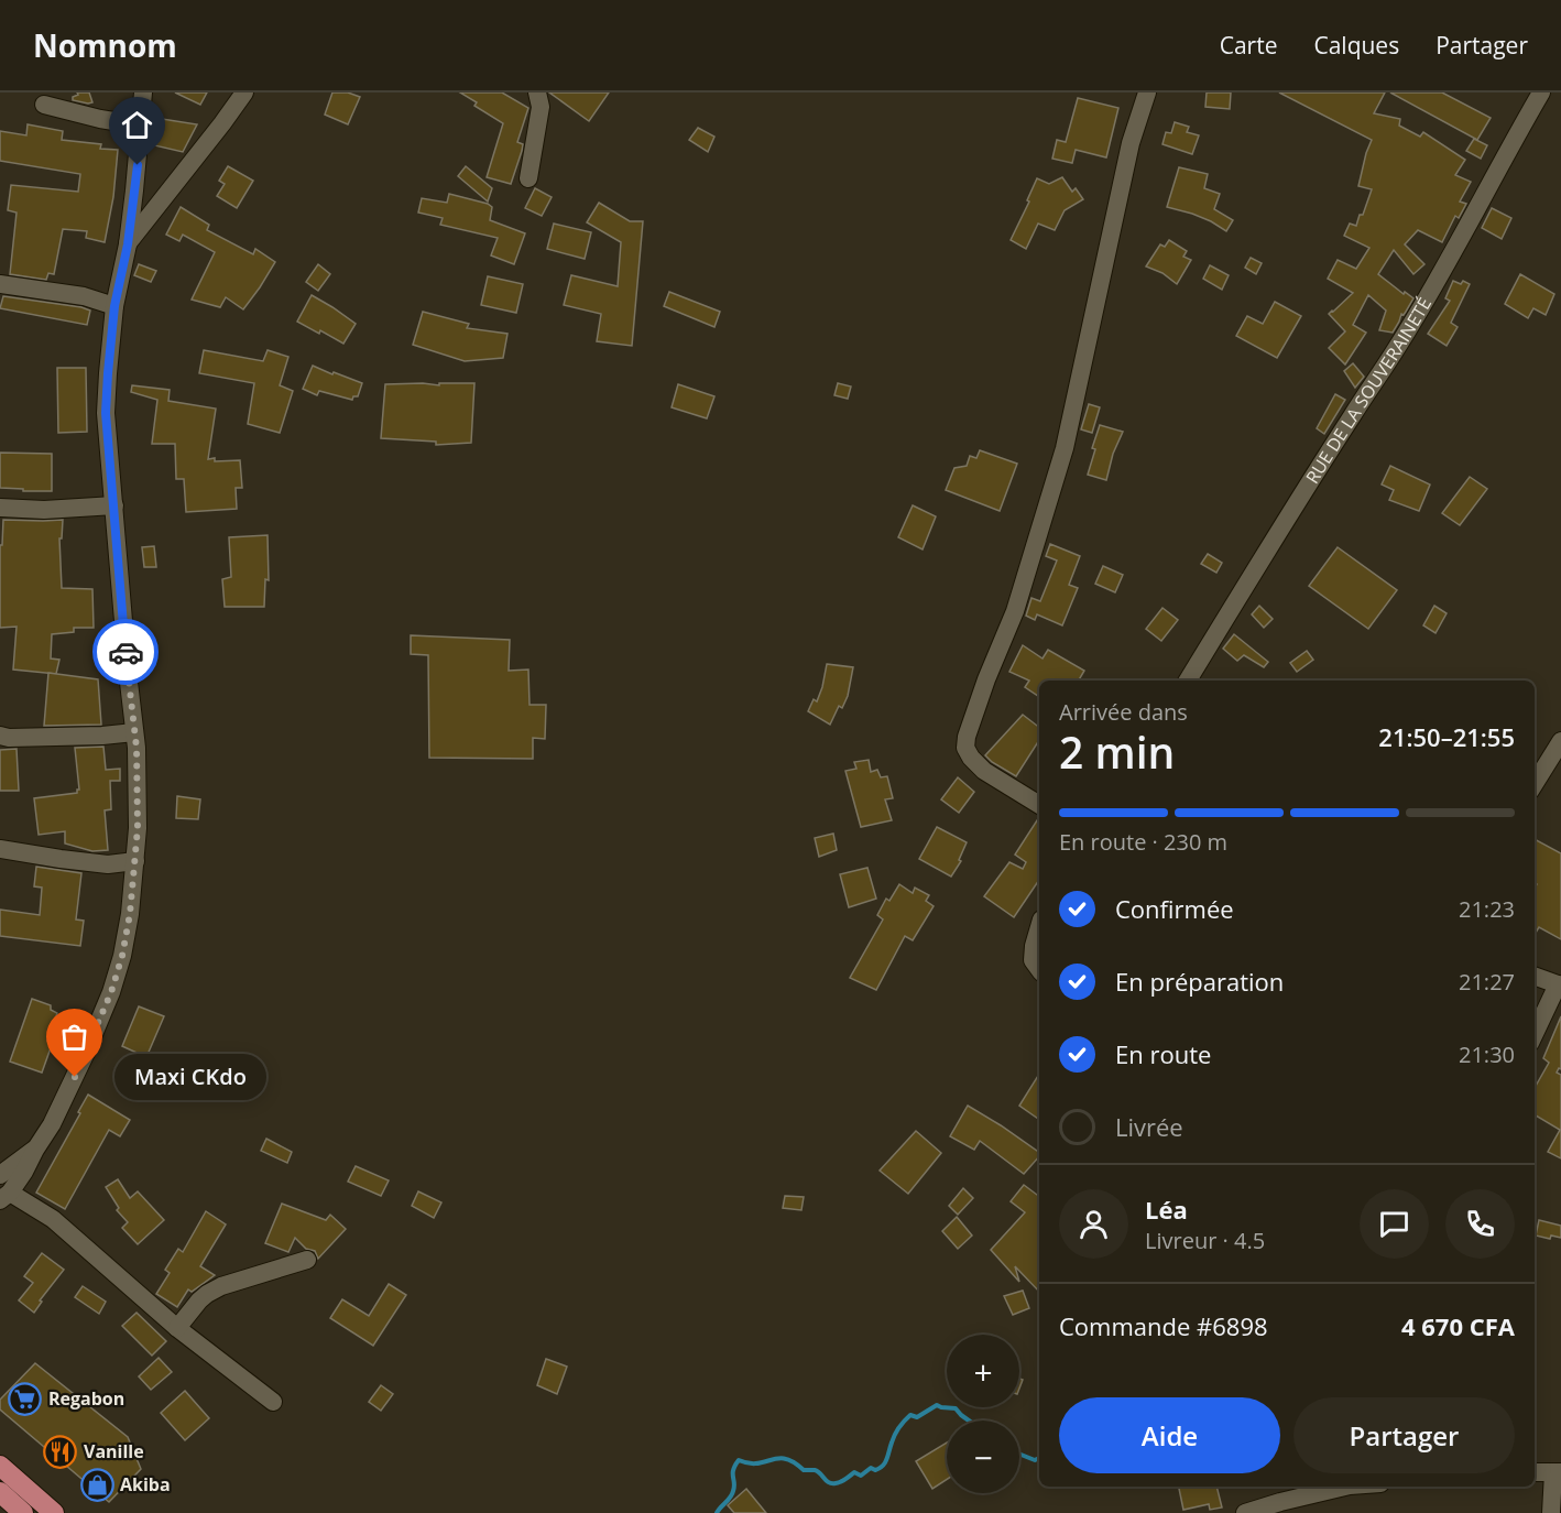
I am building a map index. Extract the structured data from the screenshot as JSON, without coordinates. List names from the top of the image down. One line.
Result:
{"streets":{"street":["RUE DE LA SOUVERAINETÉ"]},"places":{"other":["Maxi CKdo"],"supermarket":["Regabon"],"restaurant":["Vanille"],"shop":["Akiba"]},"page":{"header":"Nomnom","nav":["Carte","Calques","Partager"],"heading":["2 min","Arrivée dans","21:50–21:55"],"panel":["Léa","Livreur · 4.5","Commande #6898","4 670 CFA"],"bar":"En route · 230 m","list":[["Confirmée","21:23"],["En préparation","21:27"],["En route","21:30"],"Livrée"],"bubble":"Maxi CKdo","map_buttons":["+","−"],"buttons":["Aide","Partager"]}}
